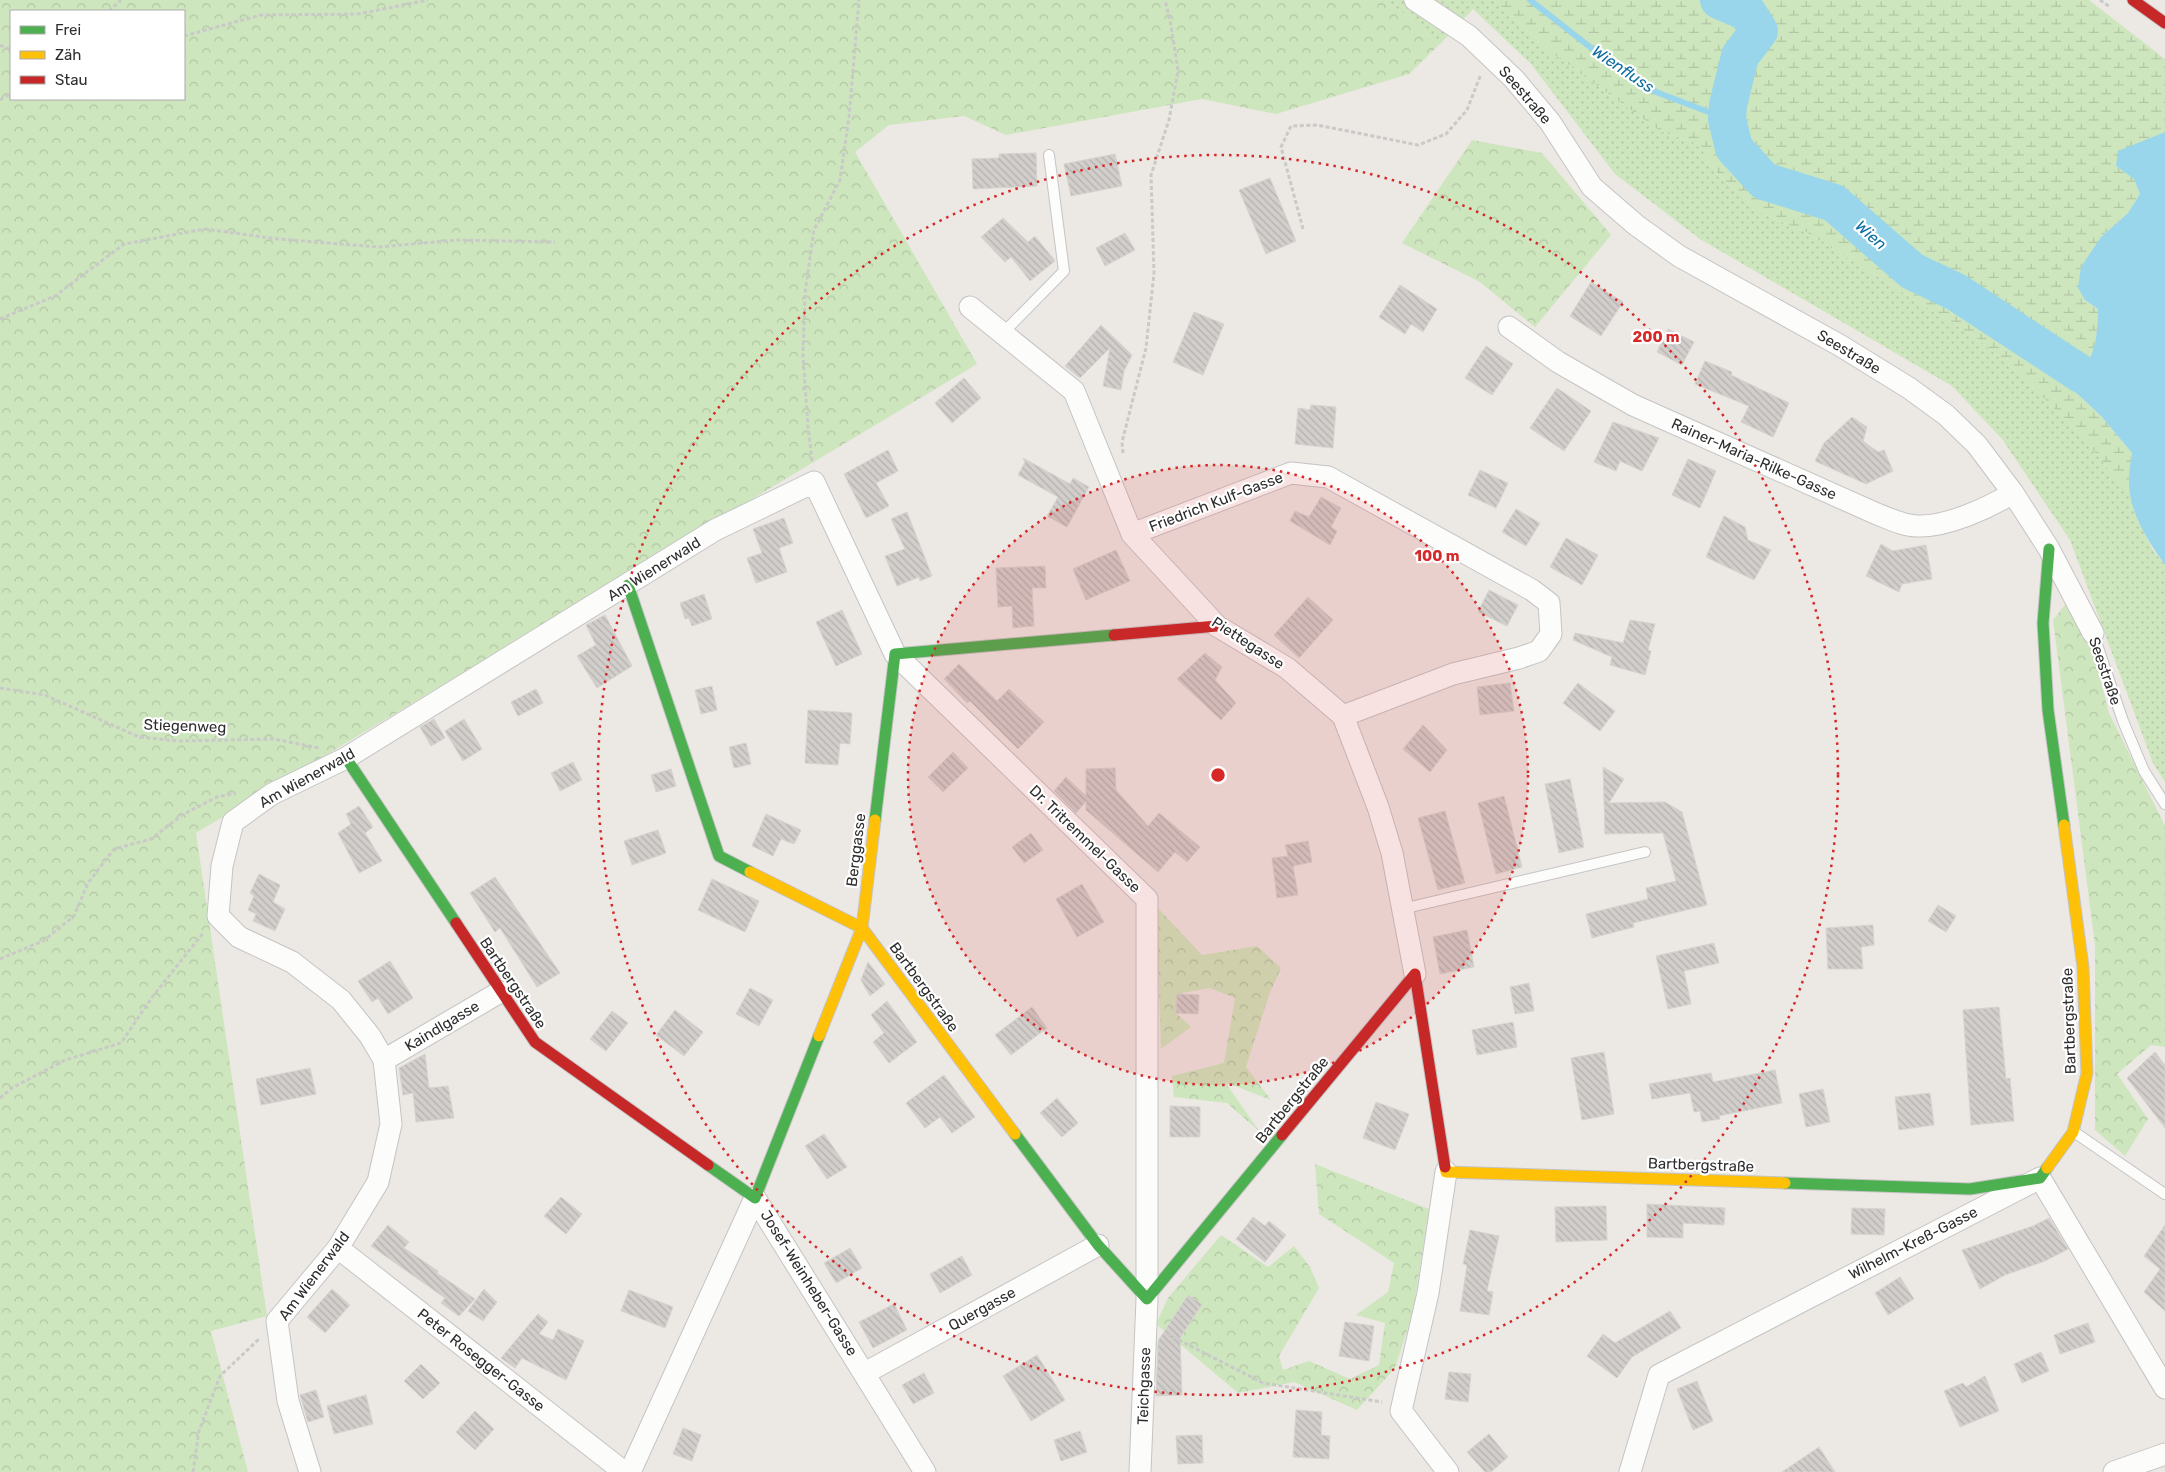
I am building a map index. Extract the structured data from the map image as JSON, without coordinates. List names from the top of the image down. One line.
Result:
{"streets":{"street":["Seestraße","Rainer-Maria-Rilke-Gasse","Friedrich Kulf-Gasse","Am Wienerwald","Piettegasse","Dr. Tritremmel-Gasse","Berggasse","Bartbergstraße","Kaindlgasse","Wilhelm-Kreß-Gasse","Josef-Weinheber-Gasse","Quergasse","Peter Rosegger-Gasse","Teichgasse"],"path":["Stiegenweg"]},"crossings":[["Seestraße","Rainer-Maria-Rilke-Gasse"],["Seestraße","Bartbergstraße"],["Friedrich Kulf-Gasse","Piettegasse"],["Am Wienerwald","Stiegenweg"],["Am Wienerwald","Dr. Tritremmel-Gasse"],["Am Wienerwald","Bartbergstraße"],["Am Wienerwald","Kaindlgasse"],["Am Wienerwald","Peter Rosegger-Gasse"],["Piettegasse","Bartbergstraße"],["Stiegenweg","Bartbergstraße"],["Dr. Tritremmel-Gasse","Berggasse"],["Dr. Tritremmel-Gasse","Bartbergstraße"],["Dr. Tritremmel-Gasse","Teichgasse"],["Berggasse","Bartbergstraße"],["Bartbergstraße","Kaindlgasse"],["Bartbergstraße","Wilhelm-Kreß-Gasse"],["Bartbergstraße","Josef-Weinheber-Gasse"],["Bartbergstraße","Quergasse"],["Bartbergstraße","Teichgasse"],["Josef-Weinheber-Gasse","Quergasse"]],"water":["Wienfluss","Wien"],"legend":["Frei","Zäh","Stau"],"rings":["200 m","100 m"]}
